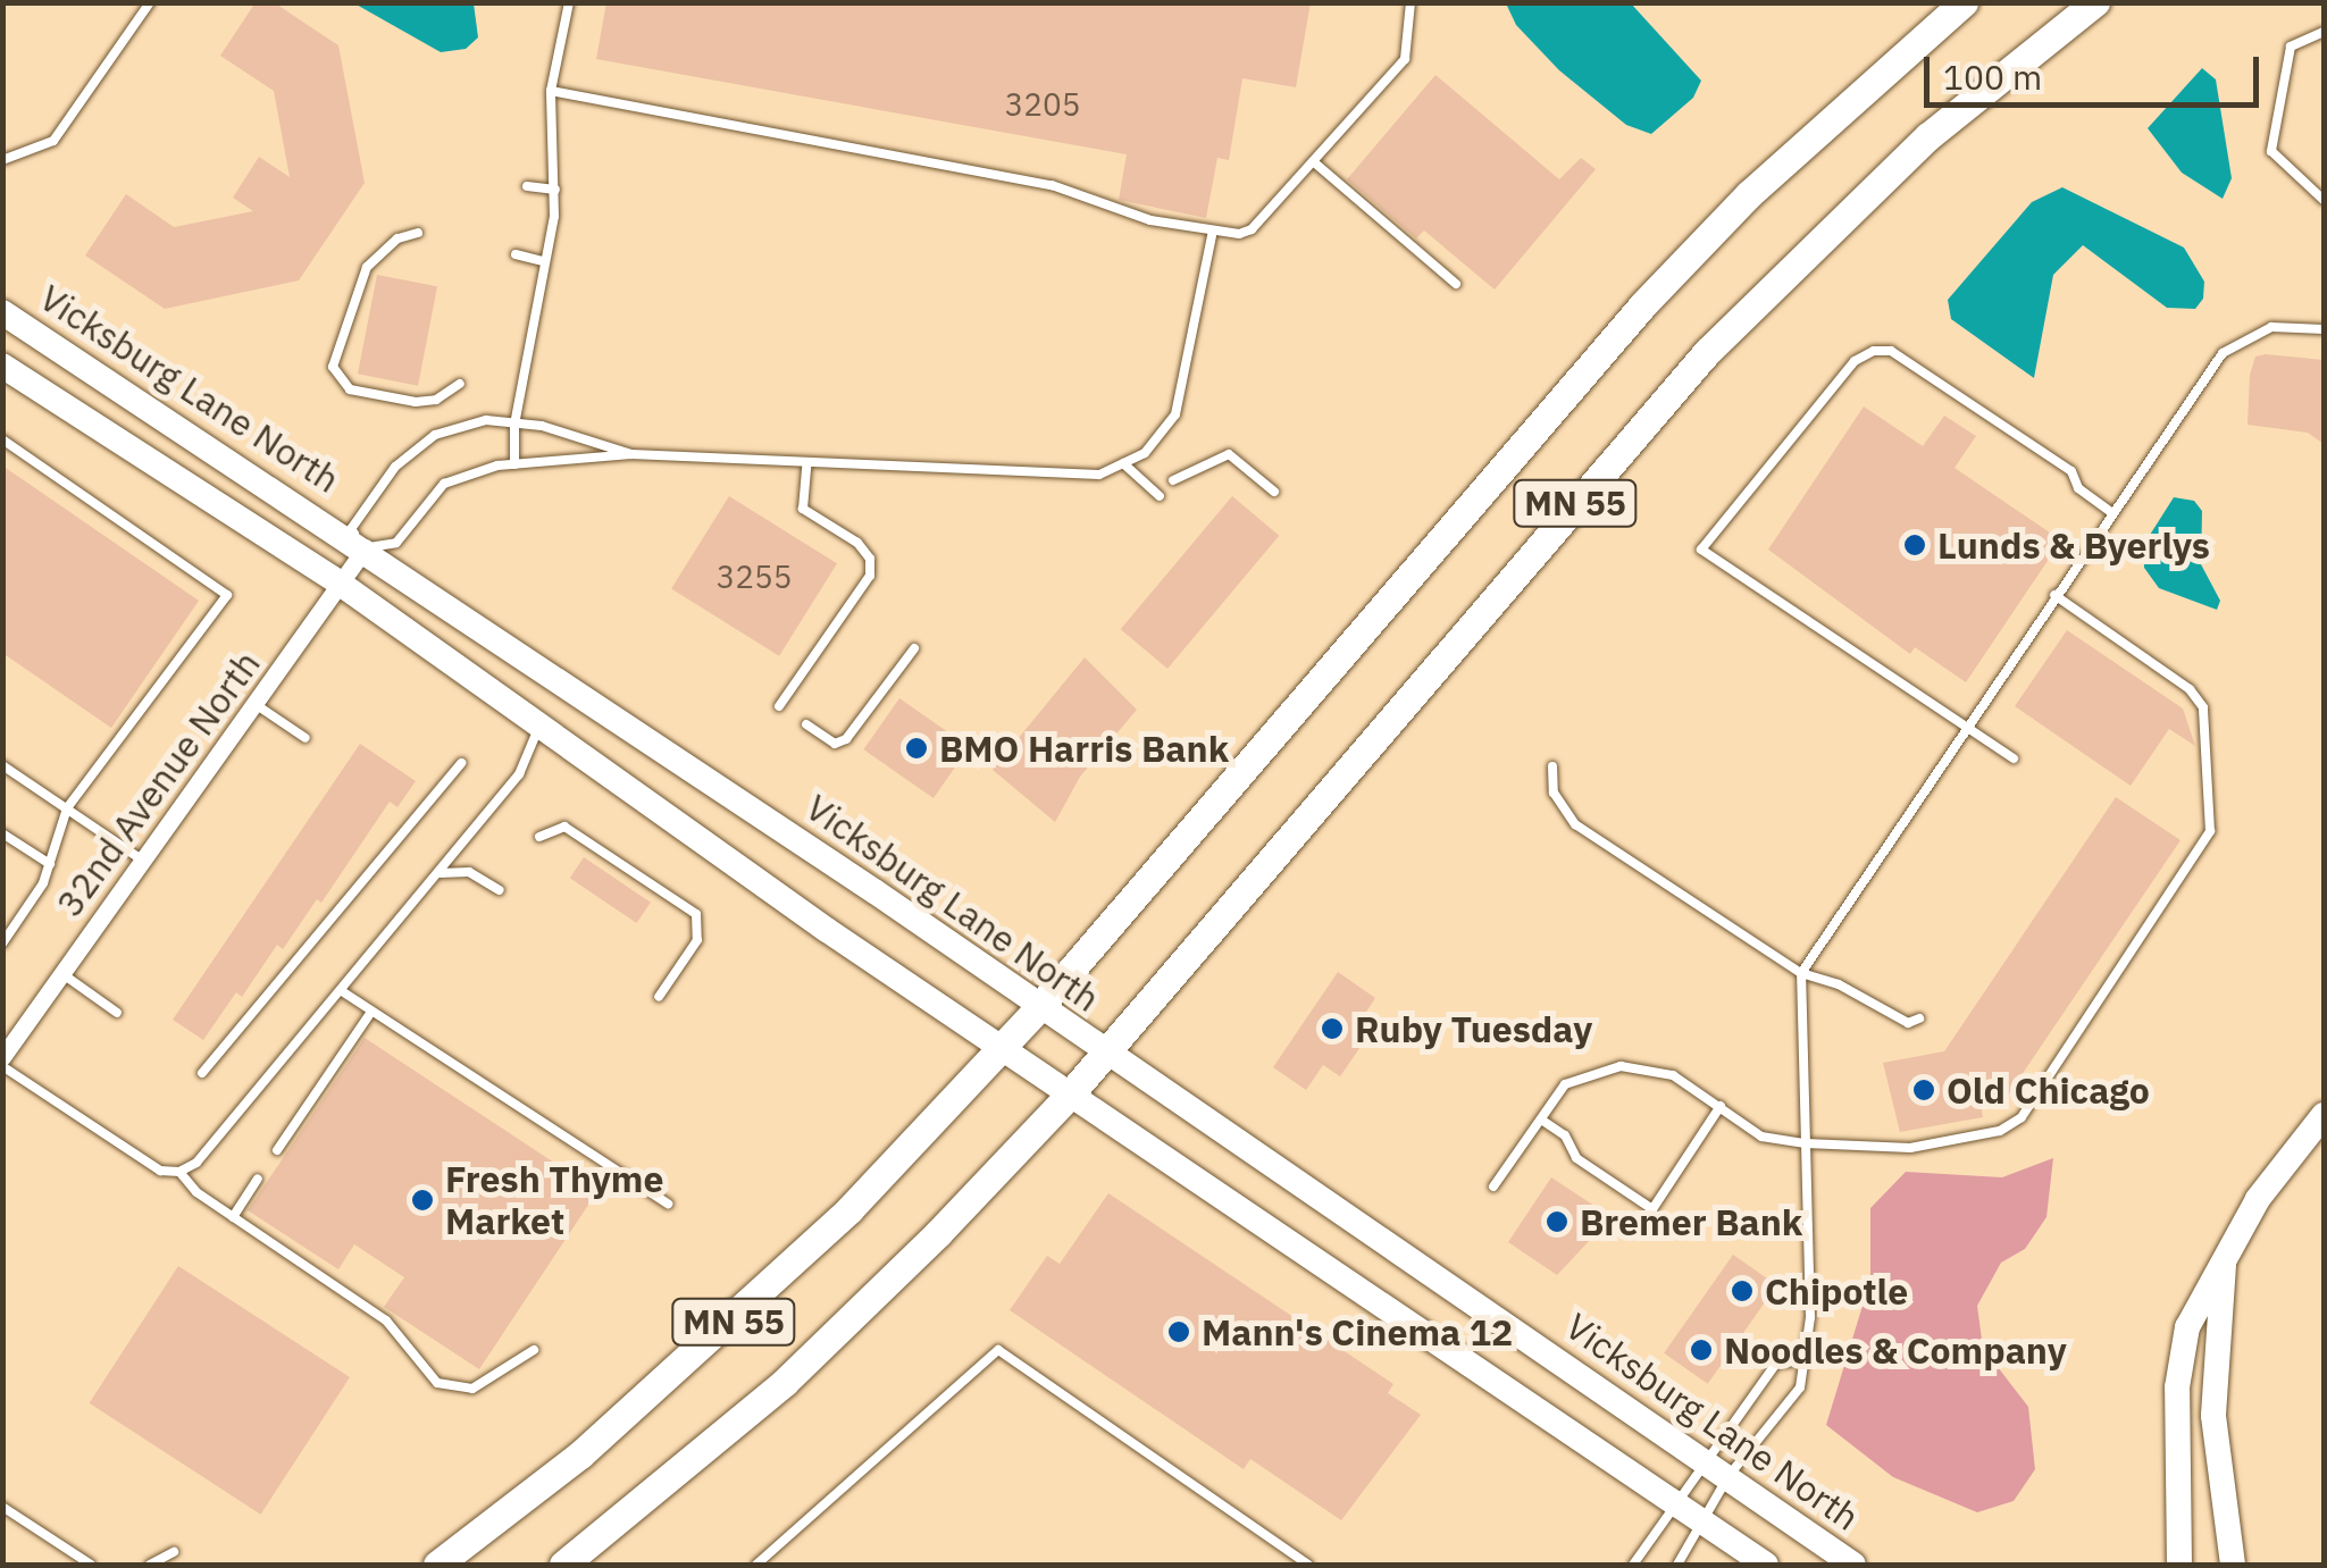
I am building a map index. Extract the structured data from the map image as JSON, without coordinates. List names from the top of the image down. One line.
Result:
{"streets":{"main road":["Vicksburg Lane North","MN 55"],"street":["32nd Avenue North"]},"crossings":[["Vicksburg Lane North","MN 55"],["Vicksburg Lane North","32nd Avenue North"]],"places":["Lunds & Byerlys","BMO Harris Bank","Ruby Tuesday","Old Chicago","Fresh Thyme Market","Bremer Bank","Chipotle","Mann's Cinema 12","Noodles & Company"],"house_numbers":["3205","3255"],"scale_bar":"100 m"}
